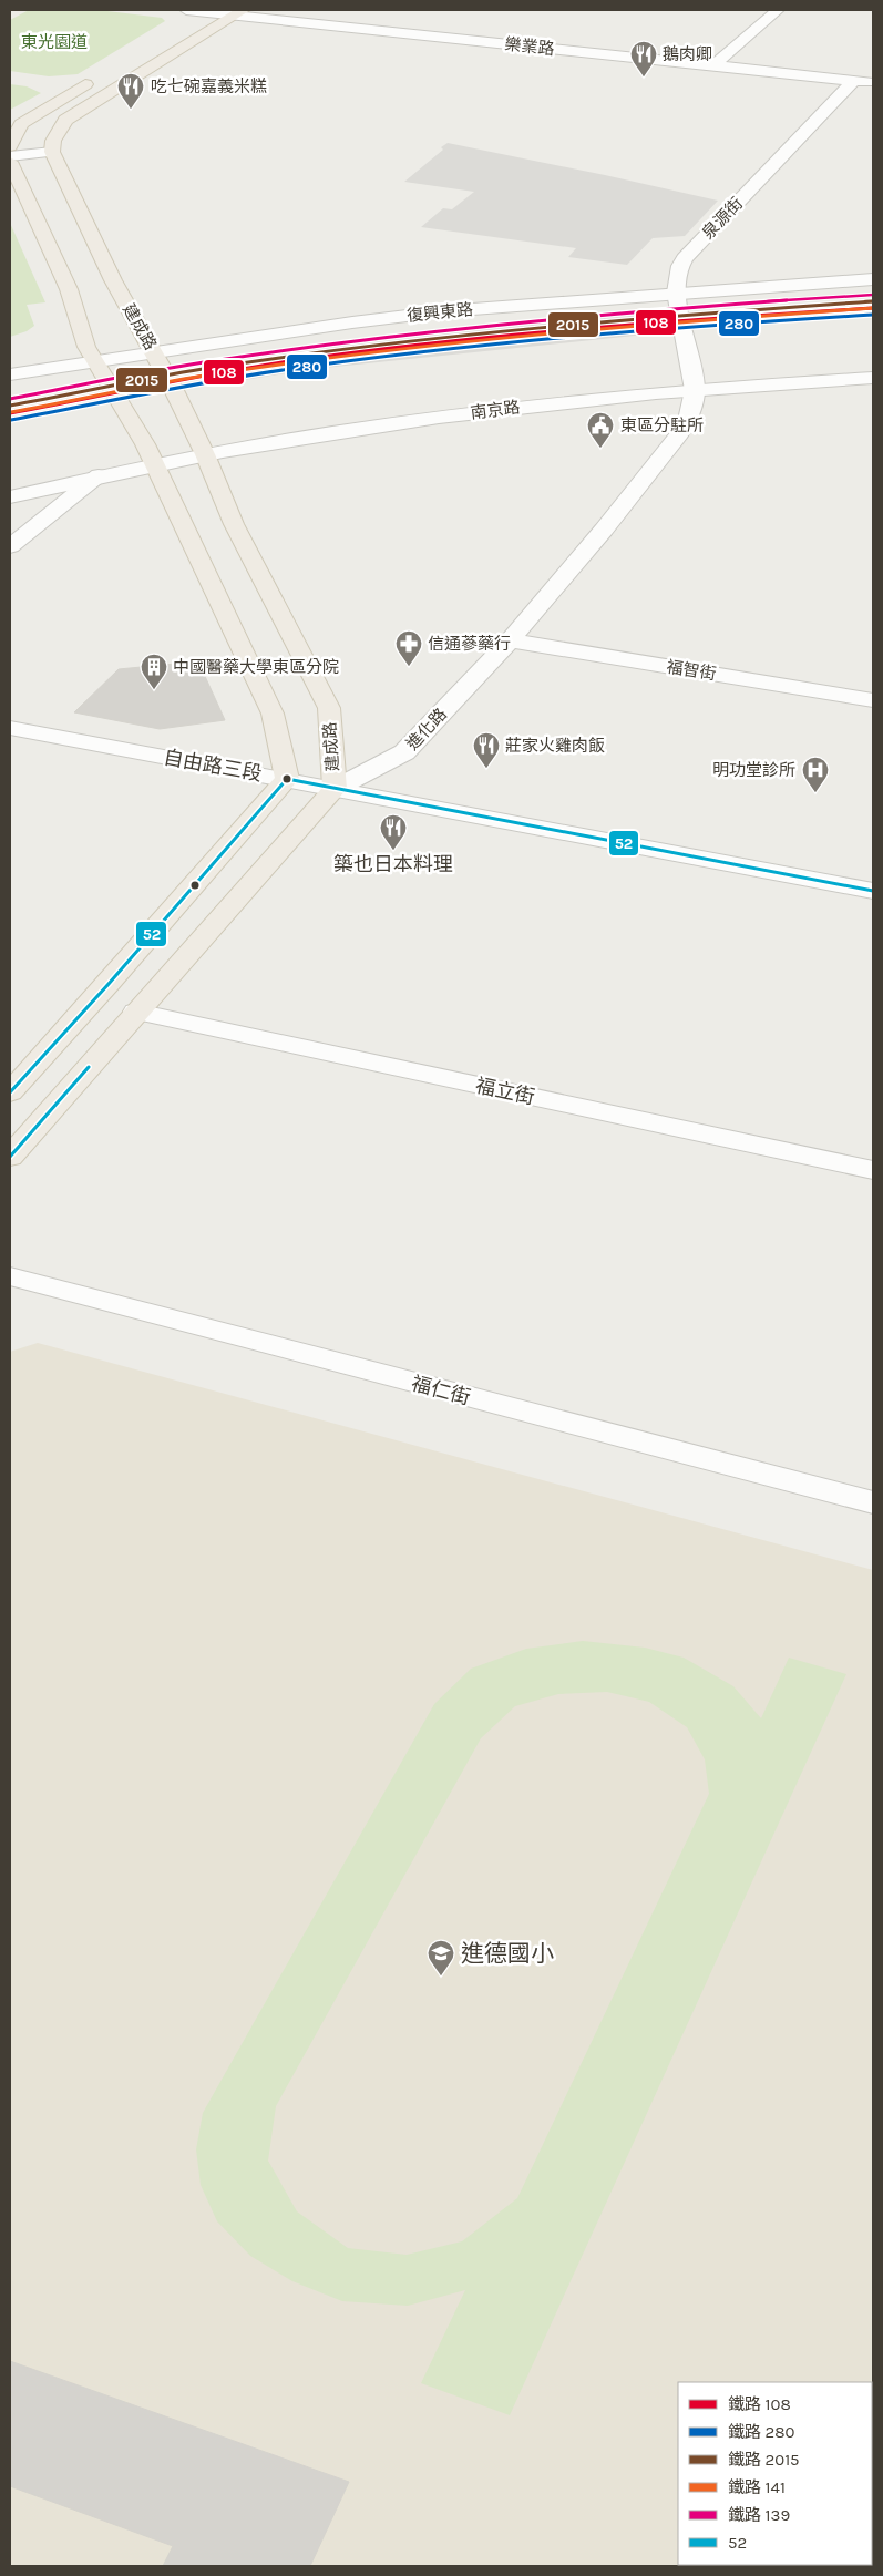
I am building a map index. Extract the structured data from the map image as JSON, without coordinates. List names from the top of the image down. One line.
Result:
{"streets":{"main road":["建成路","進化路"],"street":["樂業路","泉源街","復興東路","南京路","福智街","自由路三段","福立街","福仁街"]},"crossings":[["樂業路","泉源街"],["泉源街","復興東路"],["泉源街","南京路"],["泉源街","進化路"],["復興東路","建成路"],["建成路","南京路"],["建成路","進化路"],["建成路","自由路三段"],["南京路","進化路"],["福智街","進化路"],["進化路","自由路三段"],["進化路","福立街"]],"parks":["東光園道"],"places":{"restaurant":["鵝肉卿","吃七碗嘉義米糕","莊家火雞肉飯","築也日本料理"],"public building":["東區分駐所"],"pharmacy":["信通蔘藥行"],"building":["中國醫藥大學東區分院"],"hospital":["明功堂診所"],"school or university":["進德國小"]},"lines":["rail line 139","rail line 2015","rail line 108","rail line 141","rail line 280","transit line 52"],"legend":["鐵路 108","鐵路 280","鐵路 2015","鐵路 141","鐵路 139","52"]}
